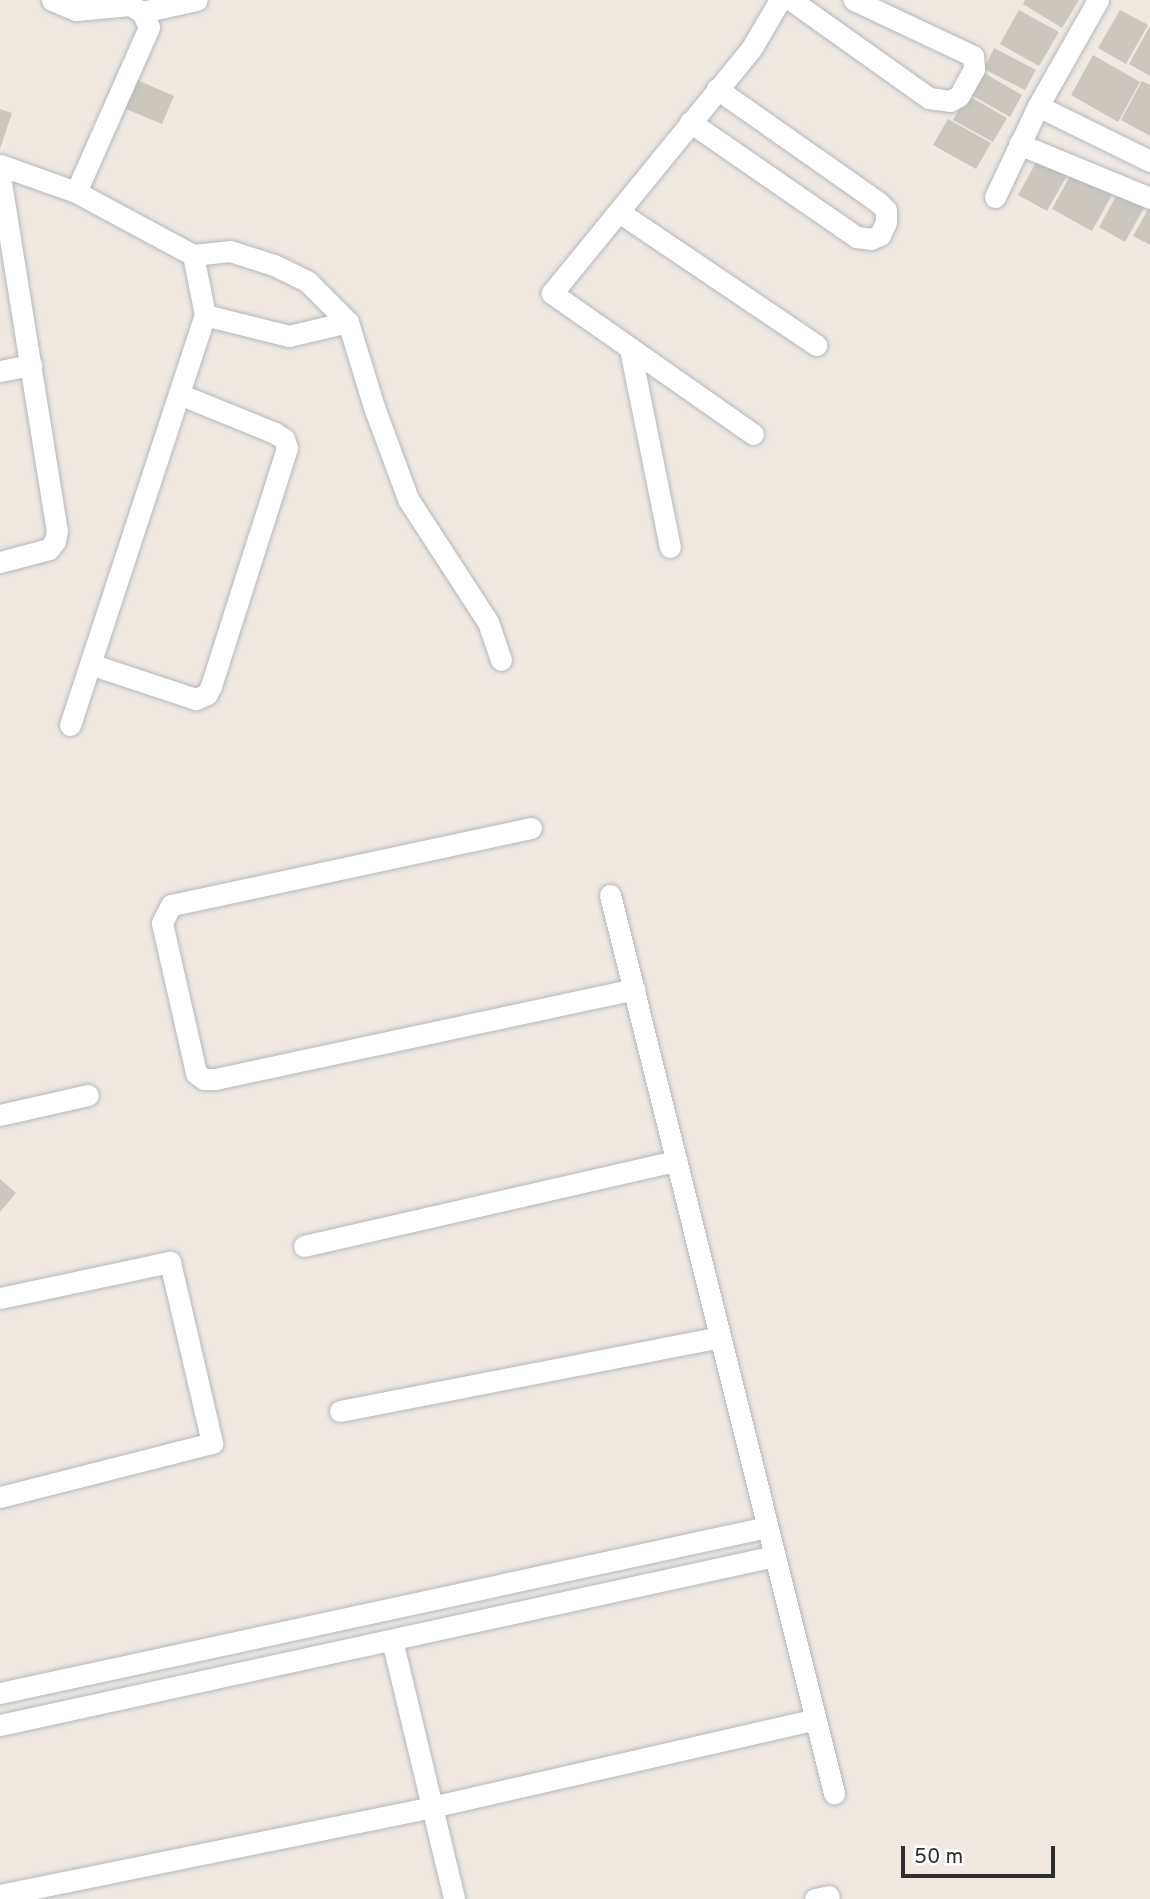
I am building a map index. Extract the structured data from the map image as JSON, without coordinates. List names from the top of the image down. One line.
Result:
{"scale_bar":"50 m"}
